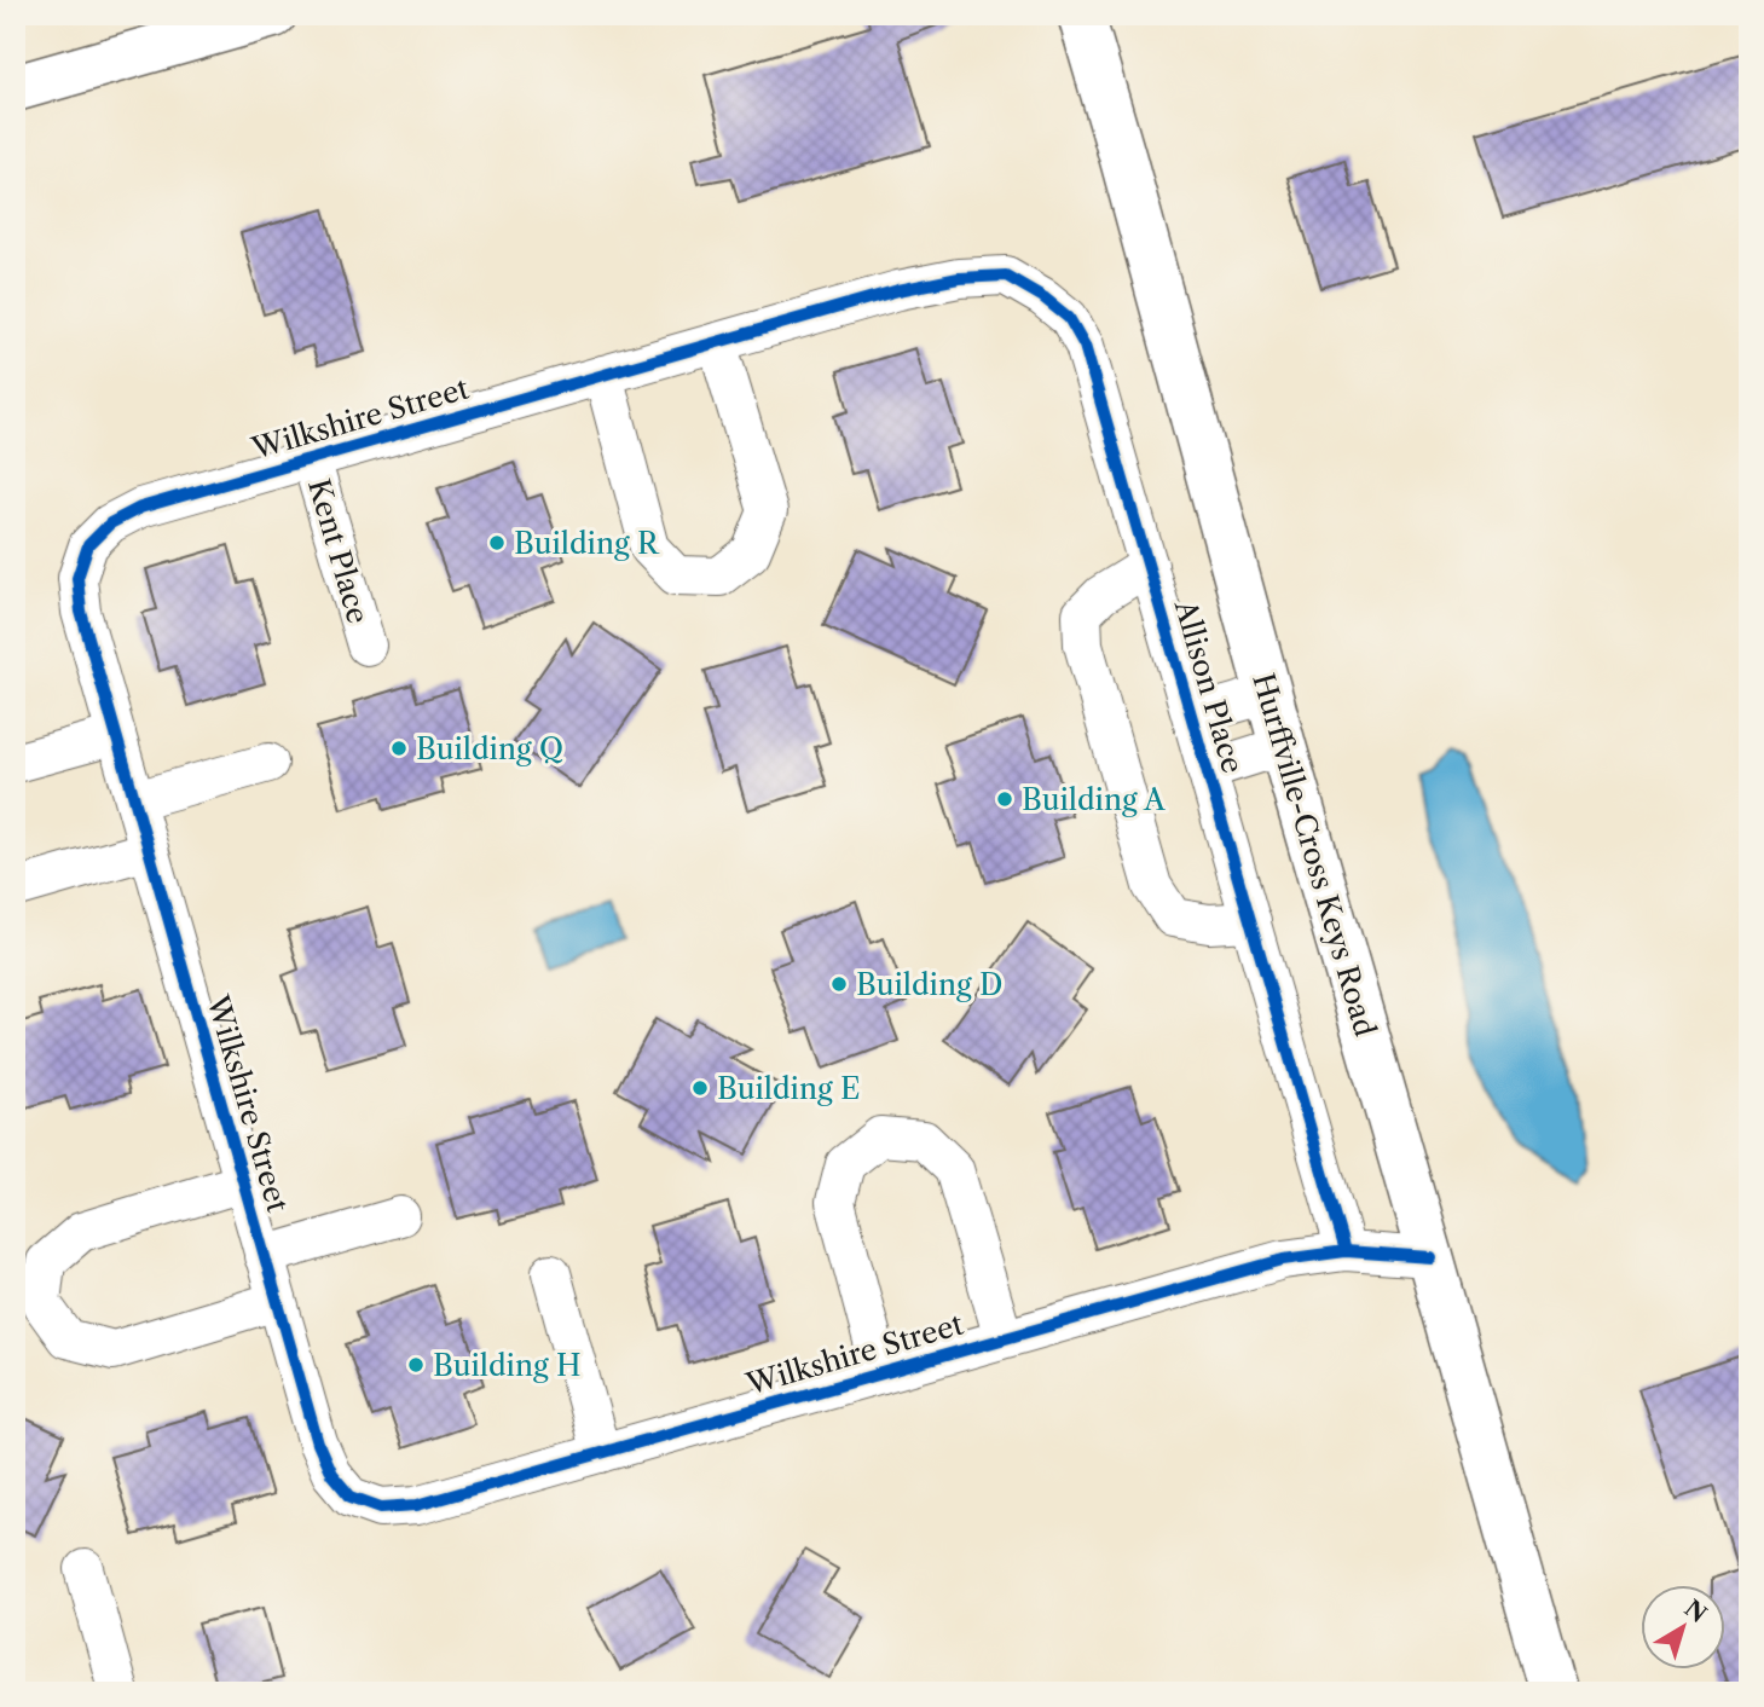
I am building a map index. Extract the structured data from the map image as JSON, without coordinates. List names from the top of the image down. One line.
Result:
{"streets":{"main road":["Hurffville-Cross Keys Road"],"street":["Wilkshire Street","Kent Place","Allison Place"]},"crossings":[["Wilkshire Street","Kent Place"],["Wilkshire Street","Allison Place"],["Wilkshire Street","Hurffville-Cross Keys Road"],["Allison Place","Hurffville-Cross Keys Road"]],"places":["Building R","Building Q","Building A","Building D","Building E","Building H"],"north":"top right"}
